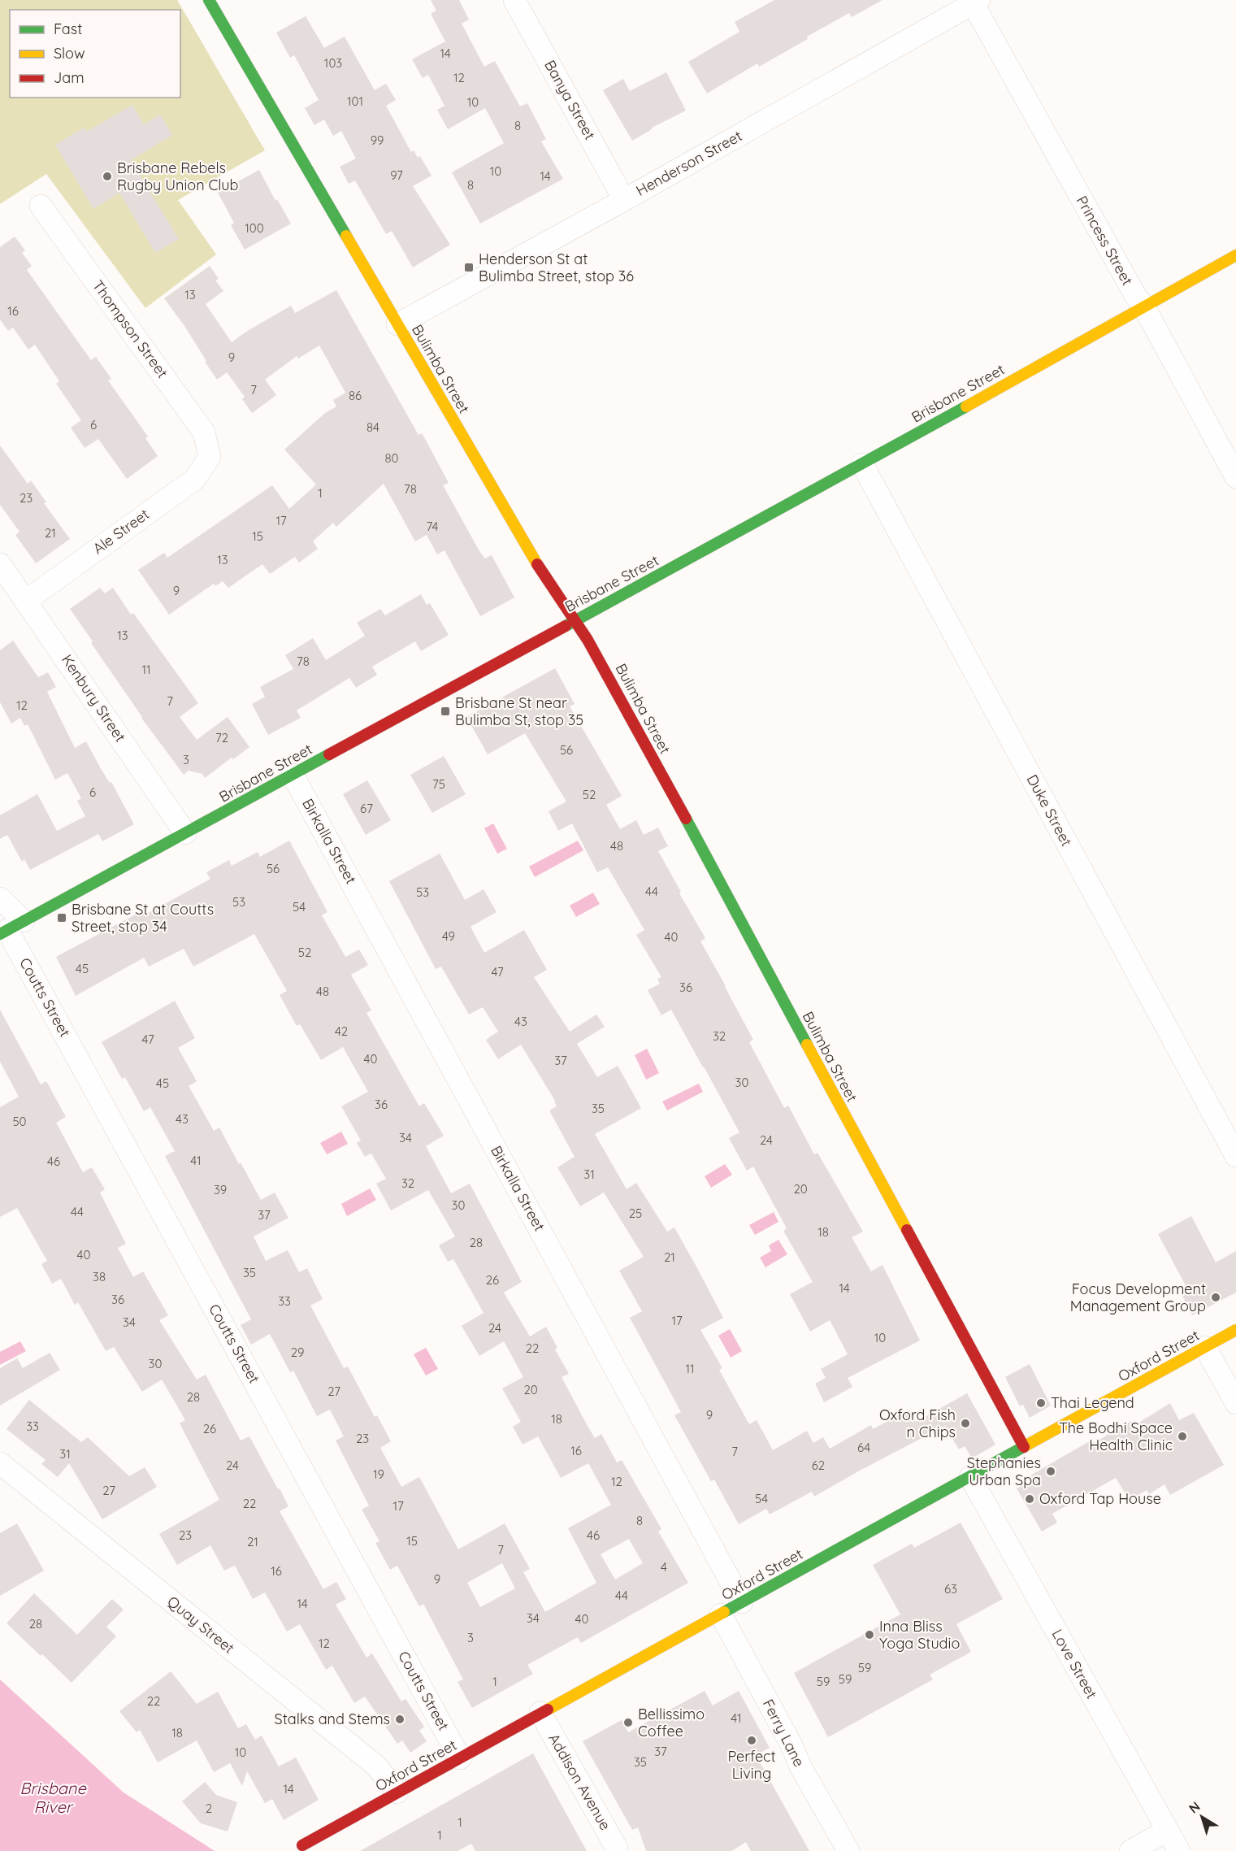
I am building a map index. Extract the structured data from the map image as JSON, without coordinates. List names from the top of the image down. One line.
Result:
{"streets":{"street":["Banya Street","Henderson Street","Princess Street","Thompson Street","Bulimba Street","Brisbane Street","Ale Street","Kenbury Street","Duke Street","Birkalla Street","Coutts Street","Oxford Street","Quay Street","Love Street","Ferry Lane","Addison Avenue"]},"crossings":[["Banya Street","Henderson Street"],["Henderson Street","Princess Street"],["Henderson Street","Bulimba Street"],["Princess Street","Brisbane Street"],["Thompson Street","Ale Street"],["Bulimba Street","Brisbane Street"],["Bulimba Street","Oxford Street"],["Brisbane Street","Kenbury Street"],["Brisbane Street","Duke Street"],["Brisbane Street","Birkalla Street"],["Brisbane Street","Coutts Street"],["Ale Street","Kenbury Street"],["Birkalla Street","Oxford Street"],["Coutts Street","Oxford Street"],["Oxford Street","Quay Street"],["Oxford Street","Love Street"],["Oxford Street","Ferry Lane"],["Oxford Street","Addison Avenue"]],"water":["Brisbane River"],"places":{"other":["Brisbane Rebels Rugby Union Club","Focus Development Management Group","Thai Legend","Oxford Fish n Chips","The Bodhi Space Health Clinic","Stephanies Urban Spa","Oxford Tap House","Inna Bliss Yoga Studio","Stalks and Stems","Bellissimo Coffee","Perfect Living"],"transit":["Henderson St at Bulimba Street, stop 36","Brisbane St near Bulimba St, stop 35","Brisbane St at Coutts Street, stop 34"]},"house_numbers":["14","103","12","101","10","8","99","10","97","14","8","100","13","16","9","7","86","6","84","80","78","1","23","17","74","21","15","13","9","13","78","11","7","12","72","56","3","75","6","52","67","48","56","44","53","53","54","49","40","52","45","47","36","48","43","42","32","47","40","37","30","45","36","35","43","50","34","24","41","46","31","32","20","39","30","44","25","37","18","28","40","21","35","38","26","14","36","33","17","34","24","10","22","29","30","11","20","27","28","9","18","33","26","23","64","16","7","31","24","62","19","12","27","54","22","17","8","23","46","15","21","7","4","16","9","63","44","14","34","40","28","3","12","59","59","1","59","22","41","18","37","10","35","14","2","1","1"],"legend":["Fast","Slow","Jam"],"north":"top left"}
